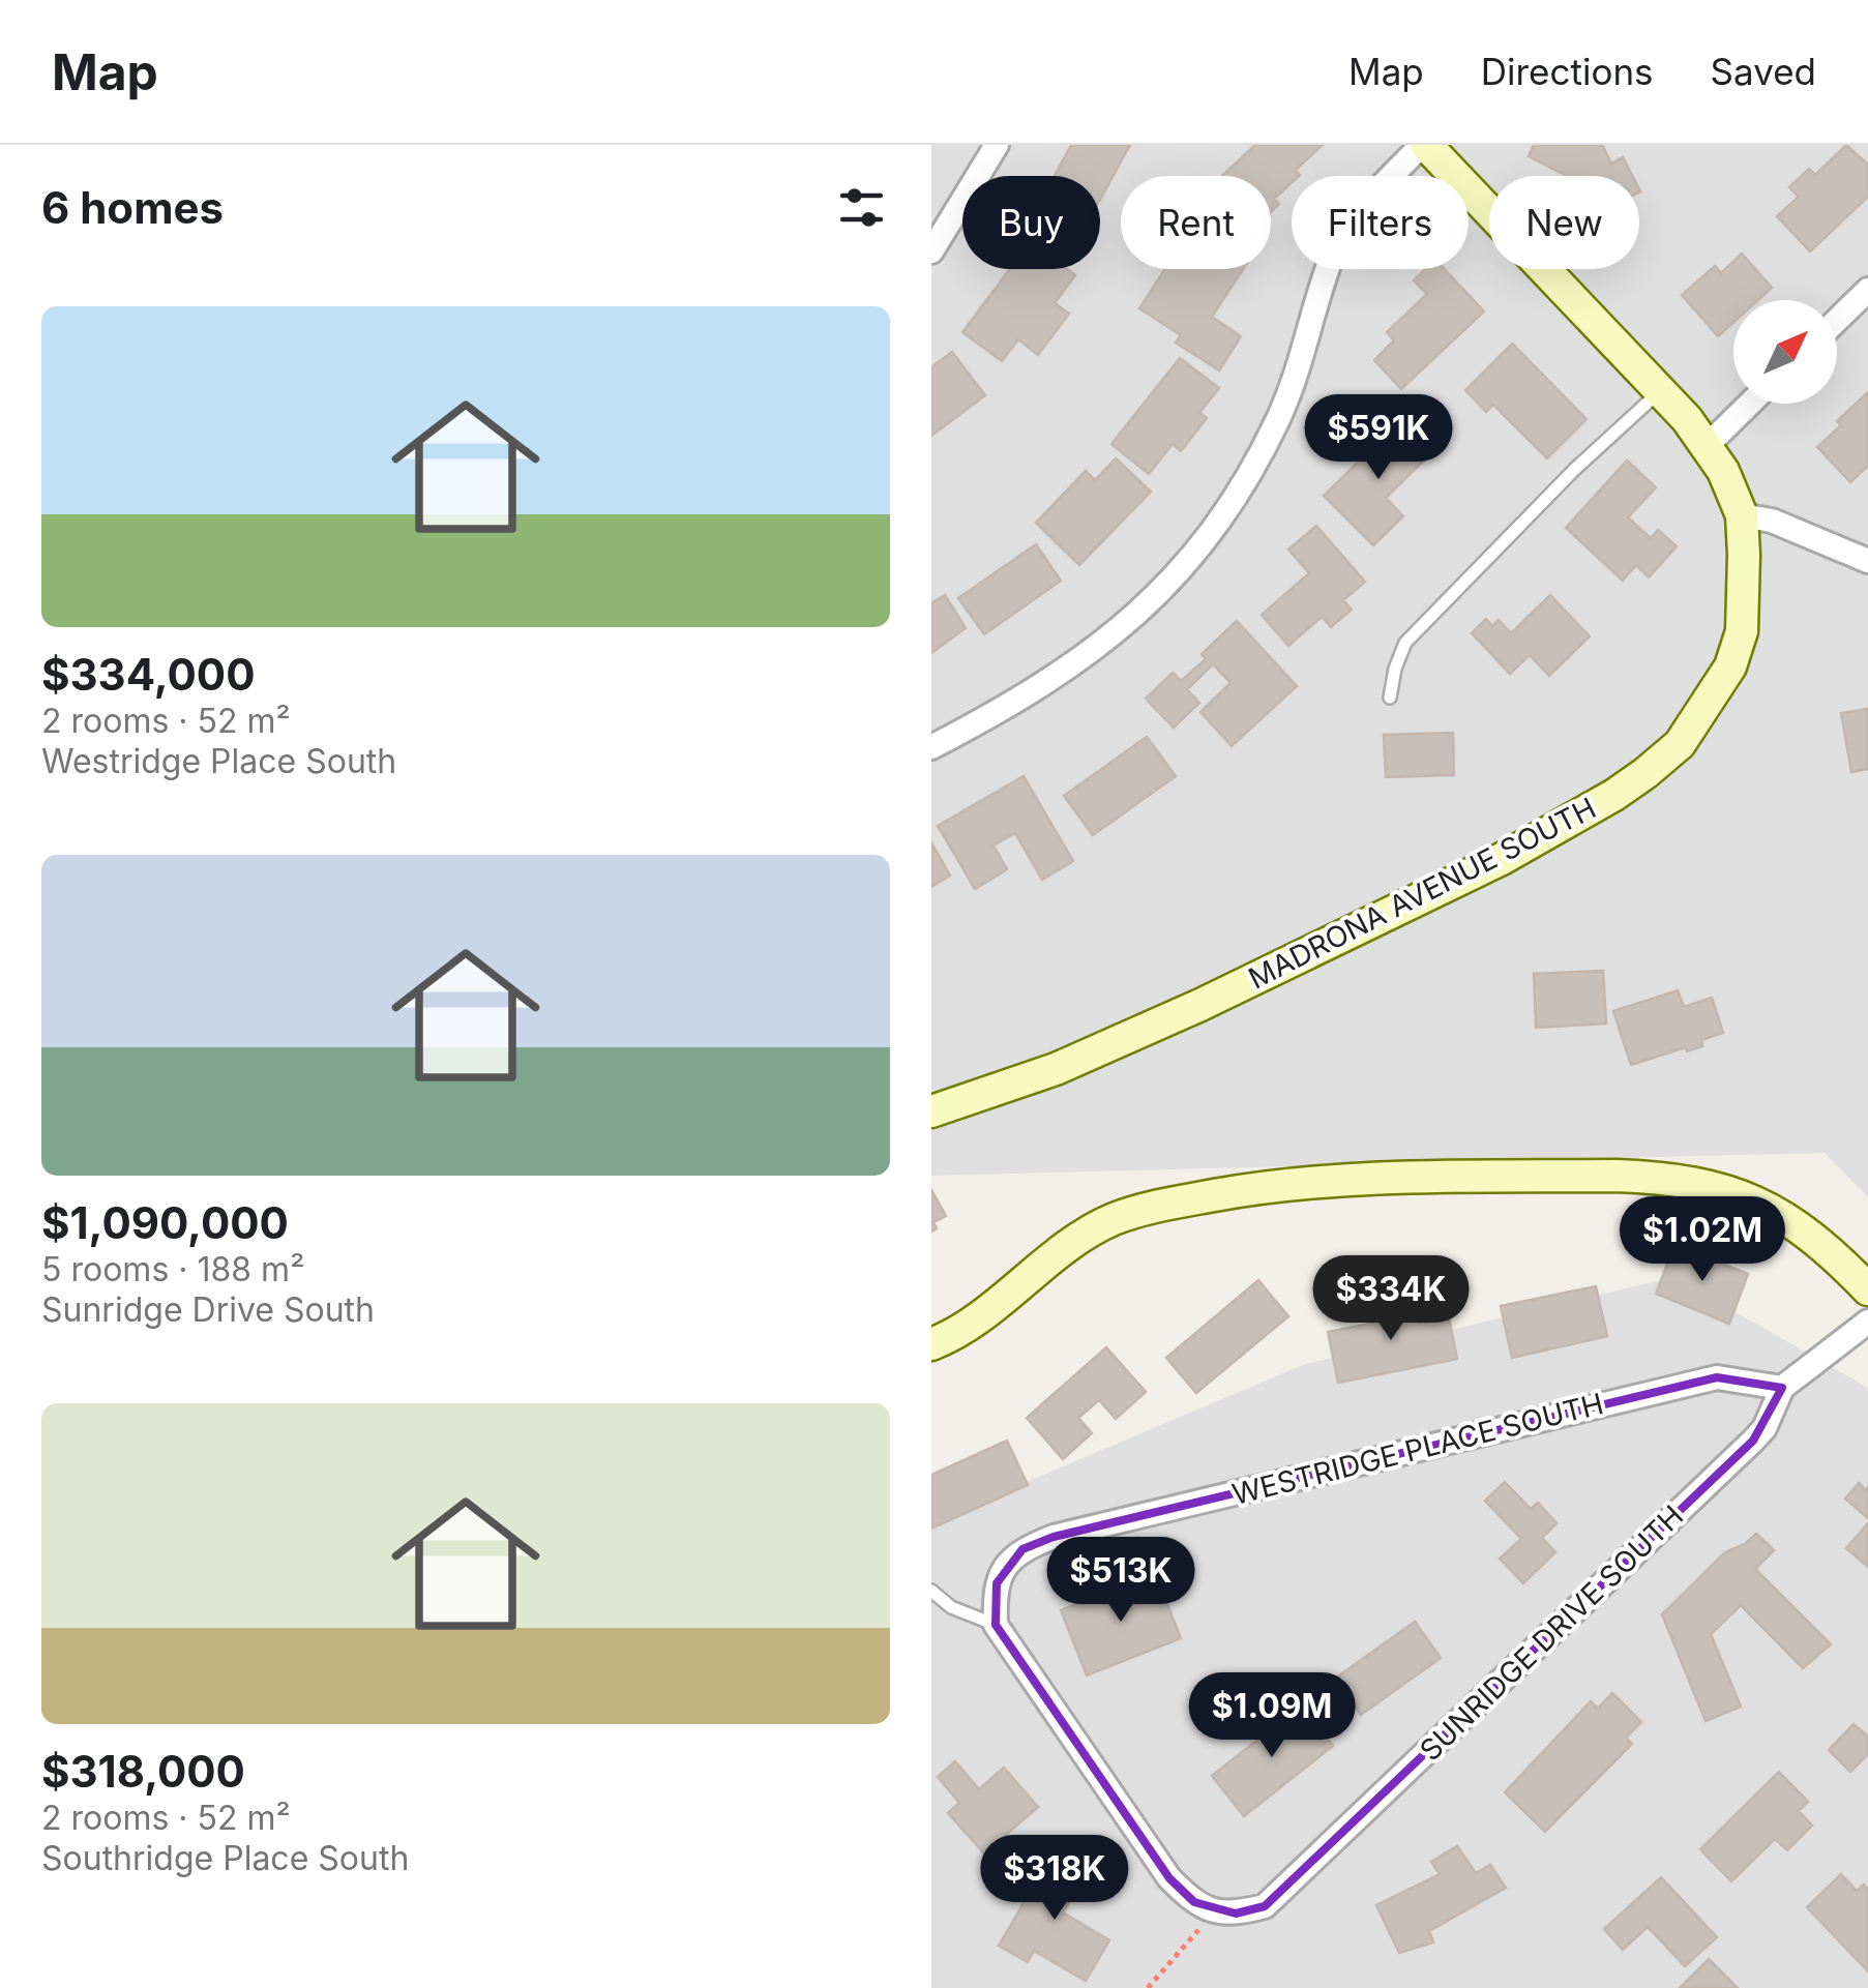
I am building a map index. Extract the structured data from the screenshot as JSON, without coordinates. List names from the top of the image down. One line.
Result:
{"streets":{"main road":["MADRONA AVENUE SOUTH"],"street":["WESTRIDGE PLACE SOUTH","SUNRIDGE DRIVE SOUTH"]},"crossings":[["WESTRIDGE PLACE SOUTH","SUNRIDGE DRIVE SOUTH"]],"north":"top right","page":{"header":"Map","nav":["Map","Directions","Saved"],"heading":"6 homes","chip":["Buy","Rent","Filters","New"],"list":[{"name":"$334,000","note":"2 rooms · 52 m² · Westridge Place South"},{"name":"$1,090,000","note":"5 rooms · 188 m² · Sunridge Drive South"},{"name":"$318,000","note":"2 rooms · 52 m² · Southridge Place South"}],"price":["$591K","$1.02M","$334K","$513K","$1.09M","$318K"]}}
